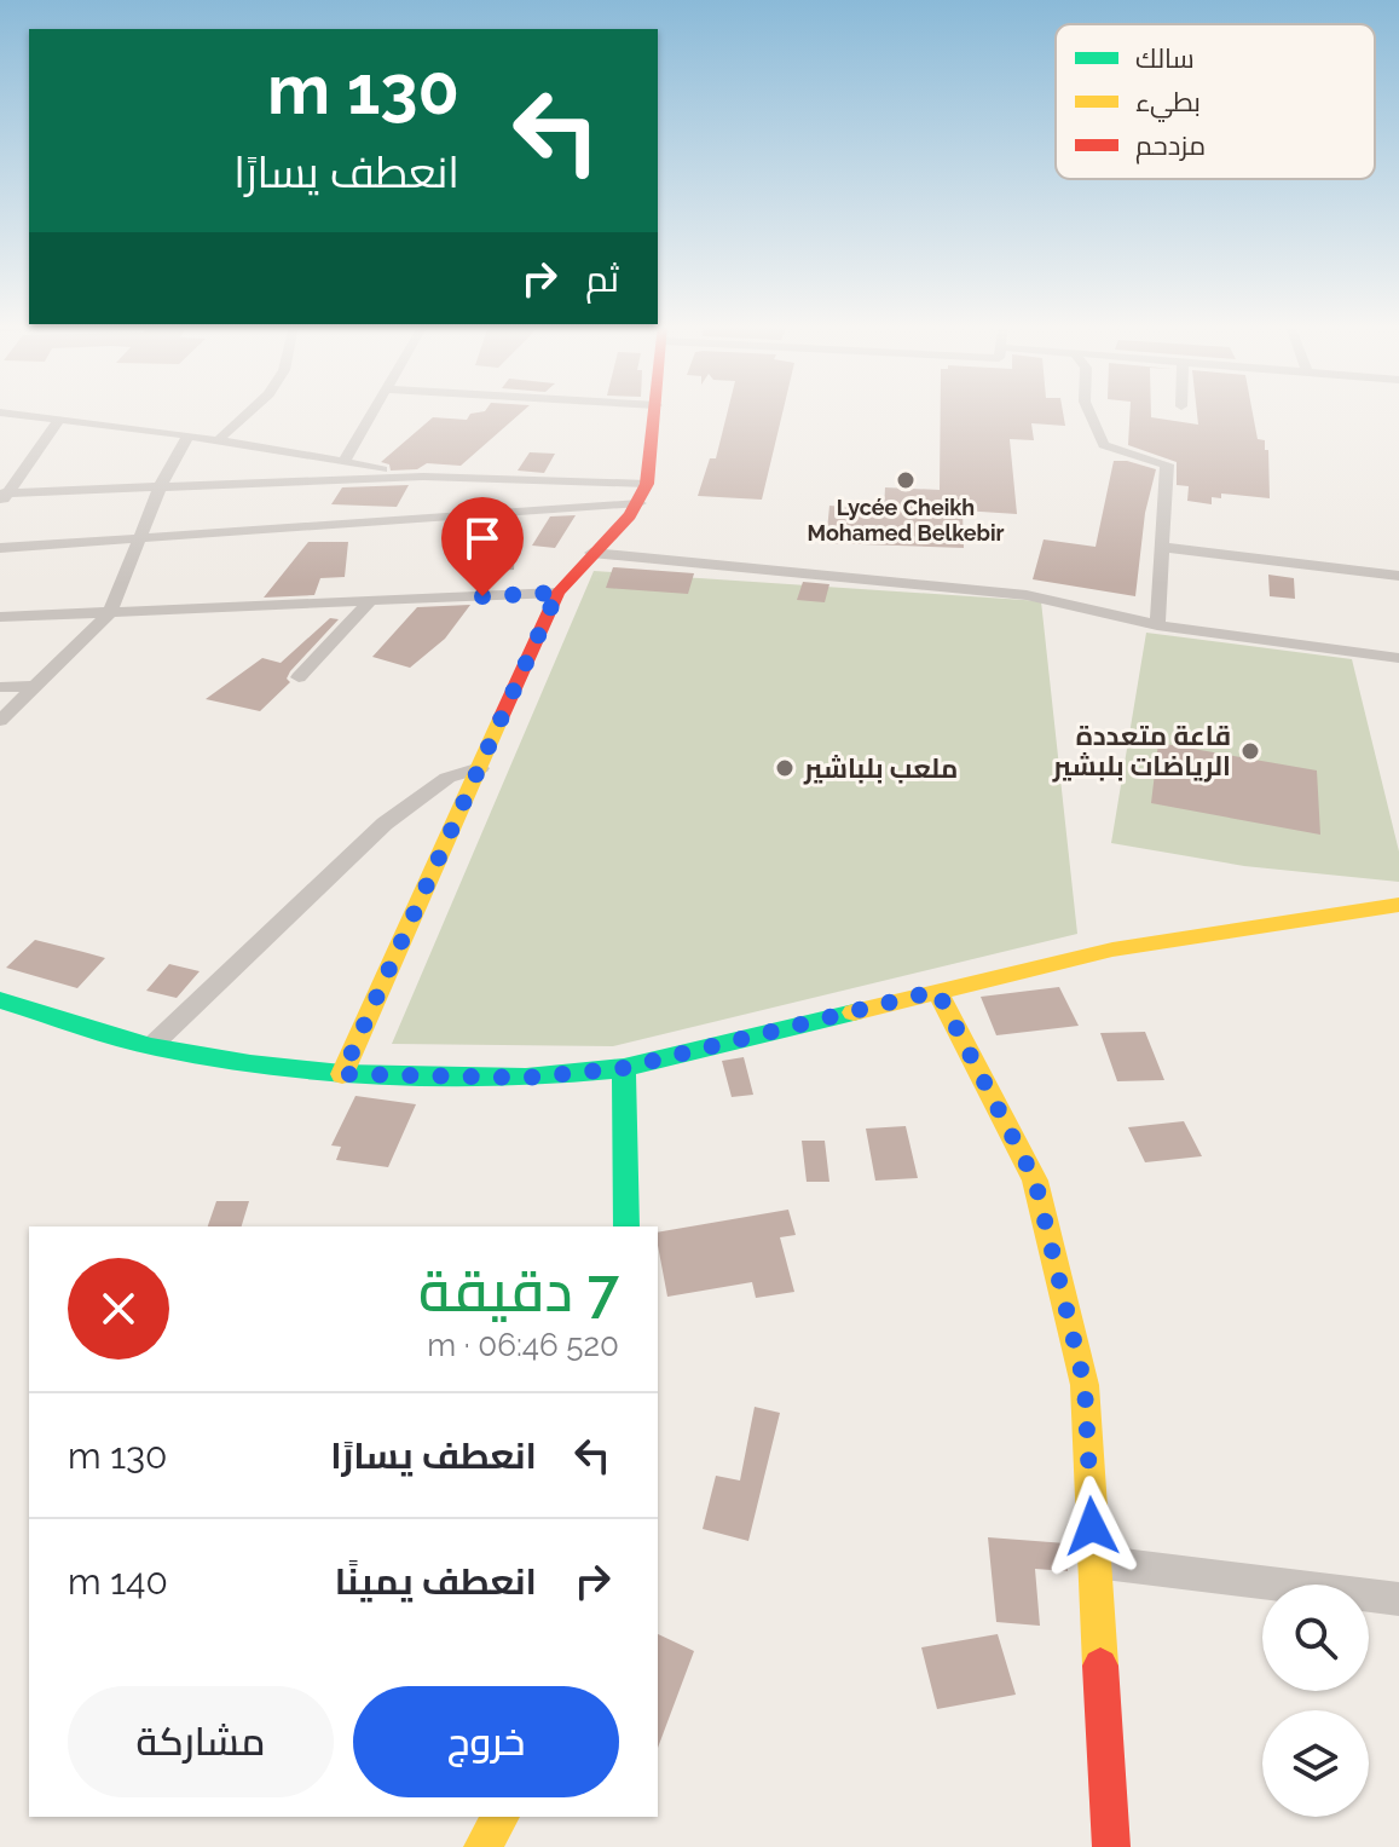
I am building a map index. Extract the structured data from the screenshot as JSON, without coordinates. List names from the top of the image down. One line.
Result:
{"places":["Lycée Cheikh Mohamed Belkebir","قاعة متعددة الرياضات بلبشير","ملعب بلباشير"],"legend":["سالك","بطيء","مزدحم"],"page":{"turn":["130 m","انعطف يسارًا"],"then":"ثم","heading":["7 دقيقة","520 m · 06:46"],"list":[{"name":"انعطف يسارًا","value":"130 m"},{"name":"انعطف يمينًا","value":"140 m"}],"buttons":["خروج","مشاركة"]}}
